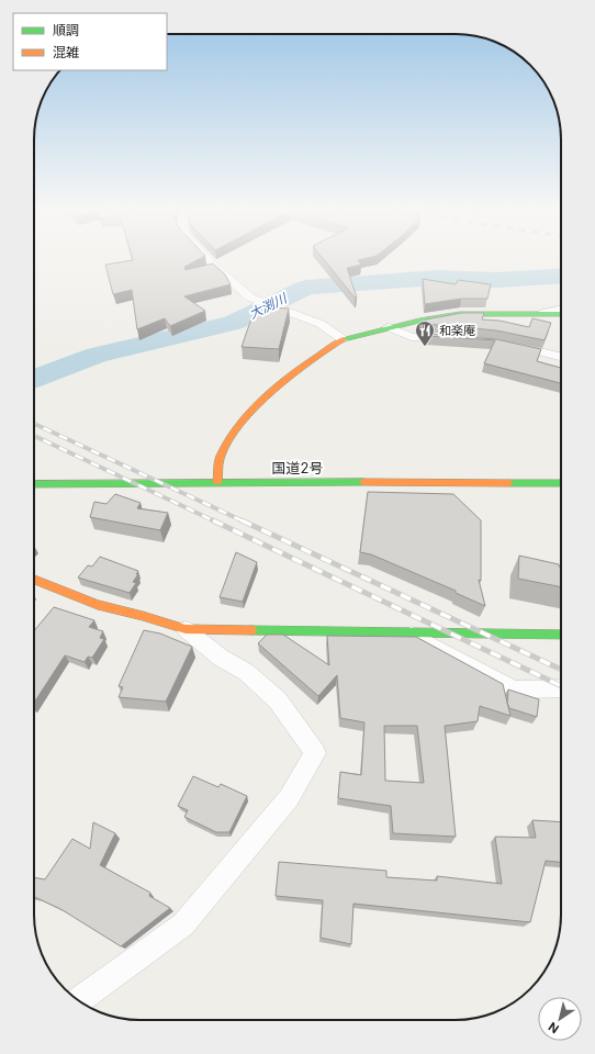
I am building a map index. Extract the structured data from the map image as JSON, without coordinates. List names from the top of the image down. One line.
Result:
{"streets":{"main road":["国道2号"]},"water":["大渕川"],"places":{"restaurant":["和楽庵"]},"legend":["順調","混雑"],"north":"bottom left"}
